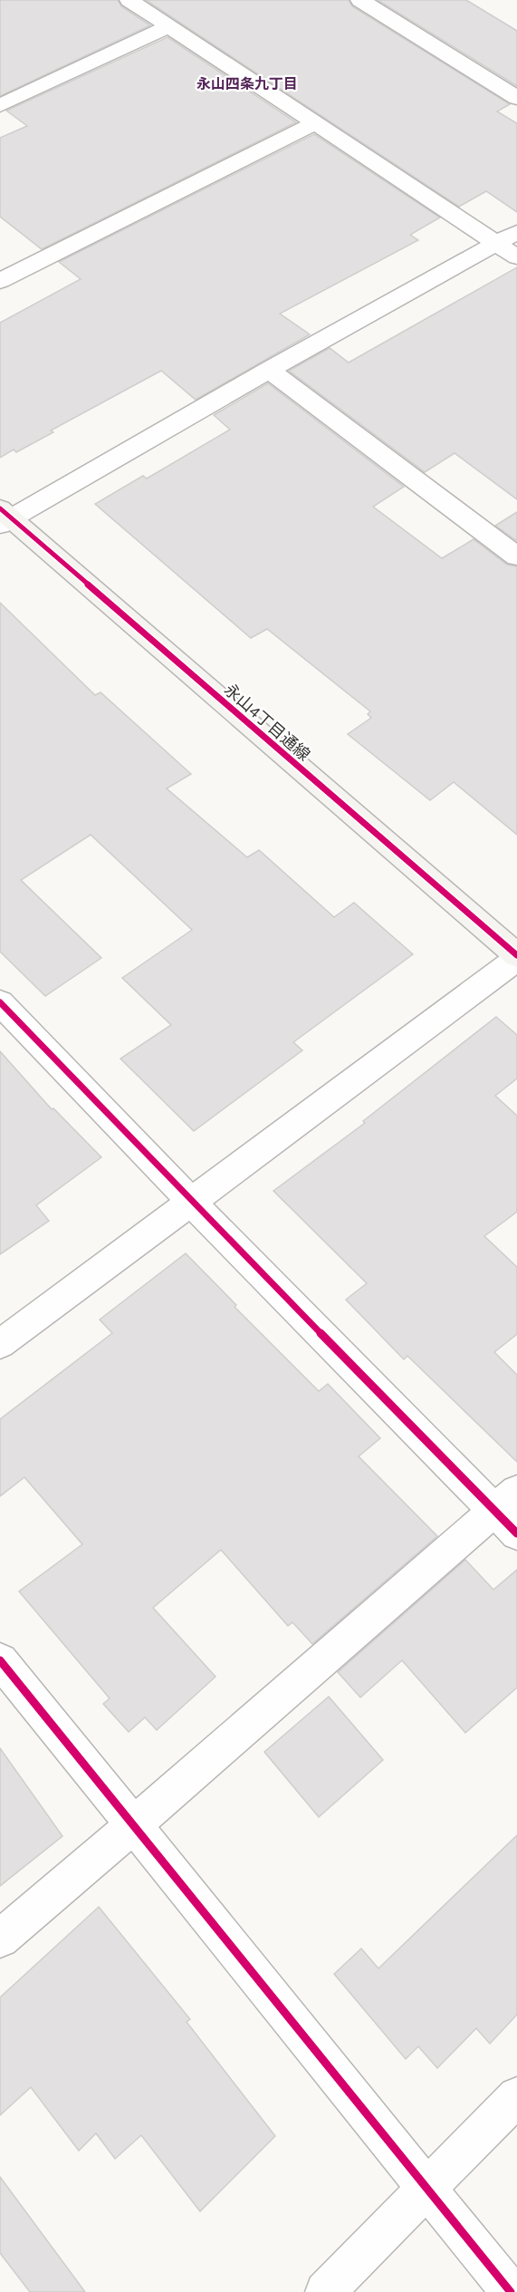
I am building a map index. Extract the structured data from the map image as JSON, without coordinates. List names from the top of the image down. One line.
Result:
{"streets":{"street":["永山4丁目通線"]},"districts":["永山四条九丁目"]}
